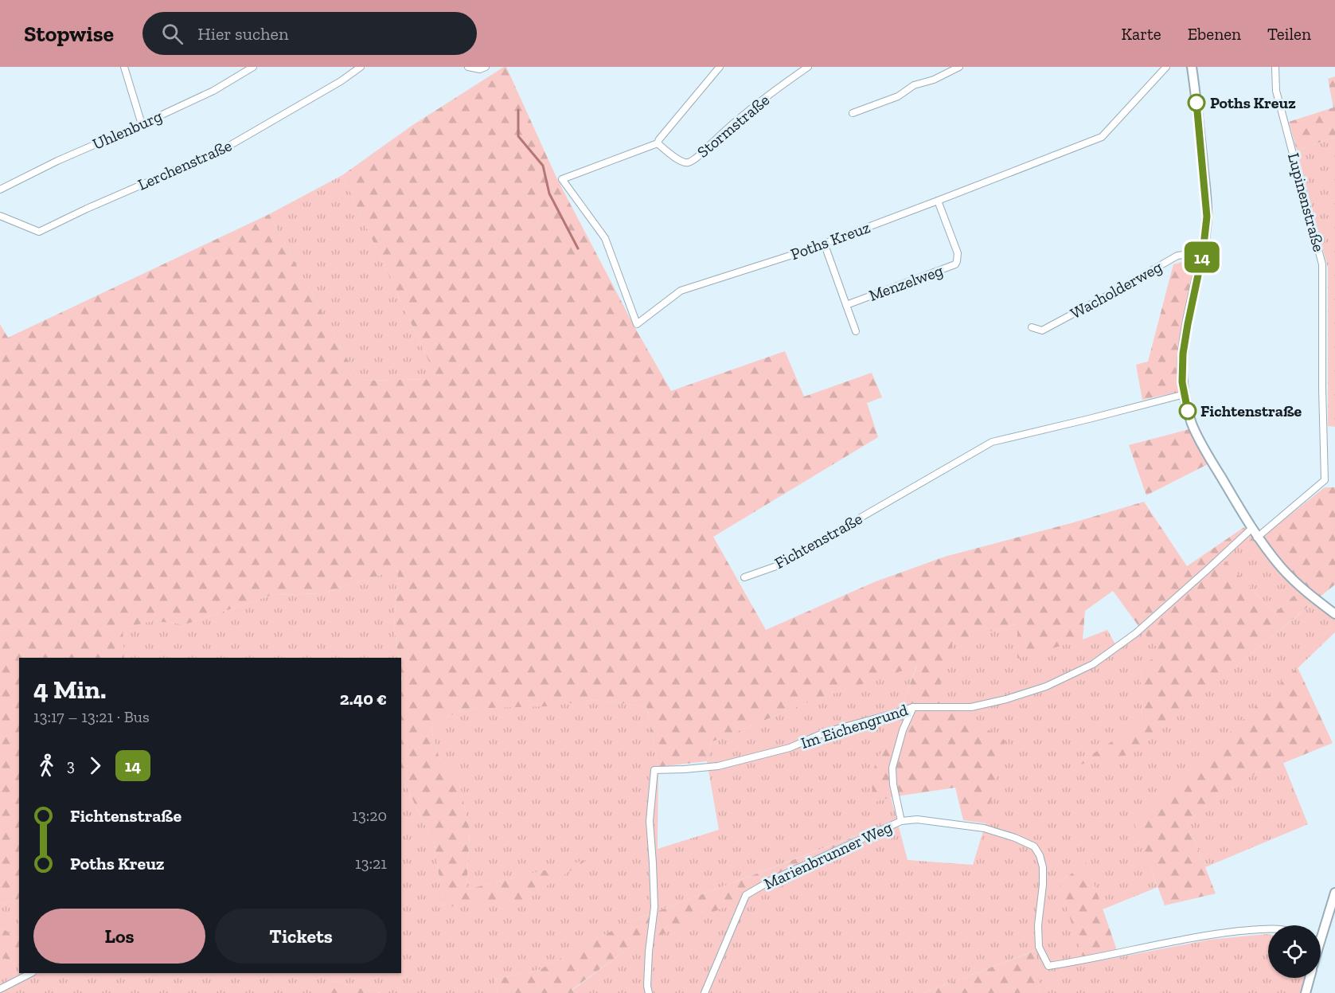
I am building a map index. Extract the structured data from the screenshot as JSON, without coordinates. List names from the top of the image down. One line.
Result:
{"streets":{"street":["Stormstraße","Uhlenburg","Lerchenstraße","Lupinenstraße","Poths Kreuz","Menzelweg","Wacholderweg","Fichtenstraße","Im Eichengrund","Marienbrunner Weg"]},"crossings":[["Stormstraße","Poths Kreuz"],["Poths Kreuz","Menzelweg"]],"places":["Poths Kreuz","Fichtenstraße"],"lines":["bus line 14"],"page":{"header":"Stopwise","search":"Hier suchen","nav":["Karte","Ebenen","Teilen"],"on_map":"14","heading":["4 Min.","13:17 – 13:21 · Bus","2.40 €"],"legs":["3","14"],"list":[{"name":"Fichtenstraße","value":"13:20"},{"name":"Poths Kreuz","value":"13:21"}],"buttons":["Los","Tickets"]}}
